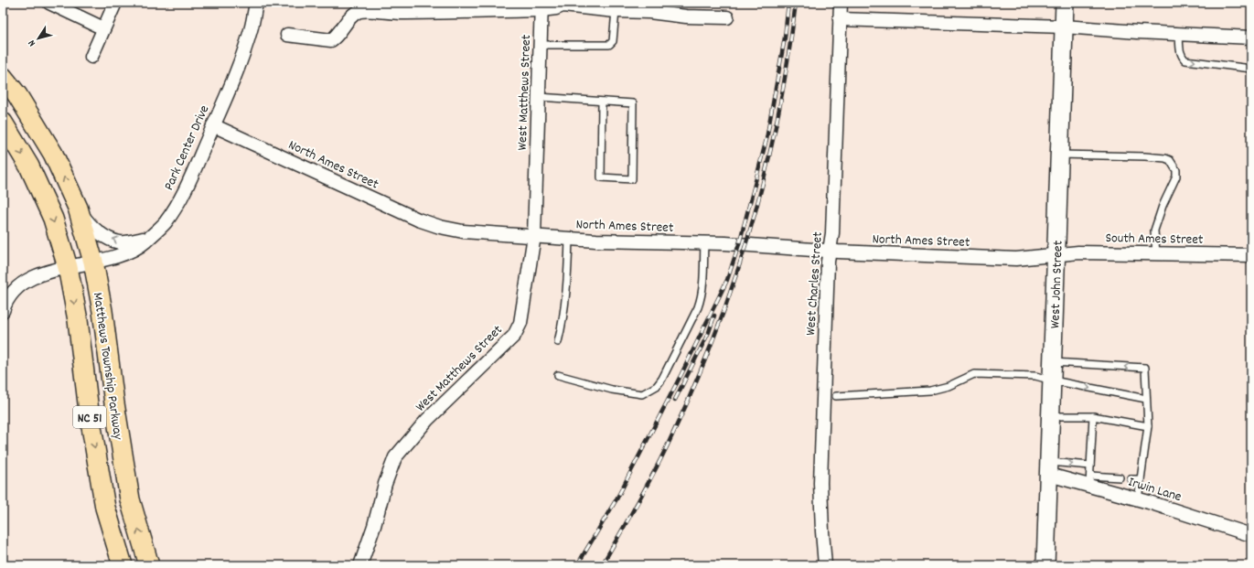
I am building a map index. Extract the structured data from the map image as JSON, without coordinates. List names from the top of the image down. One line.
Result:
{"streets":{"main road":["West John Street","Matthews Township Parkway","NC 51"],"street":["West Matthews Street","Park Center Drive","North Ames Street","South Ames Street","West Charles Street","Irwin Lane"]},"crossings":[["West Matthews Street","North Ames Street"],["Park Center Drive","North Ames Street"],["Park Center Drive","Matthews Township Parkway"],["North Ames Street","South Ames Street"],["North Ames Street","West Charles Street"],["North Ames Street","West John Street"],["South Ames Street","West John Street"],["West John Street","Irwin Lane"]],"north":"bottom left"}
